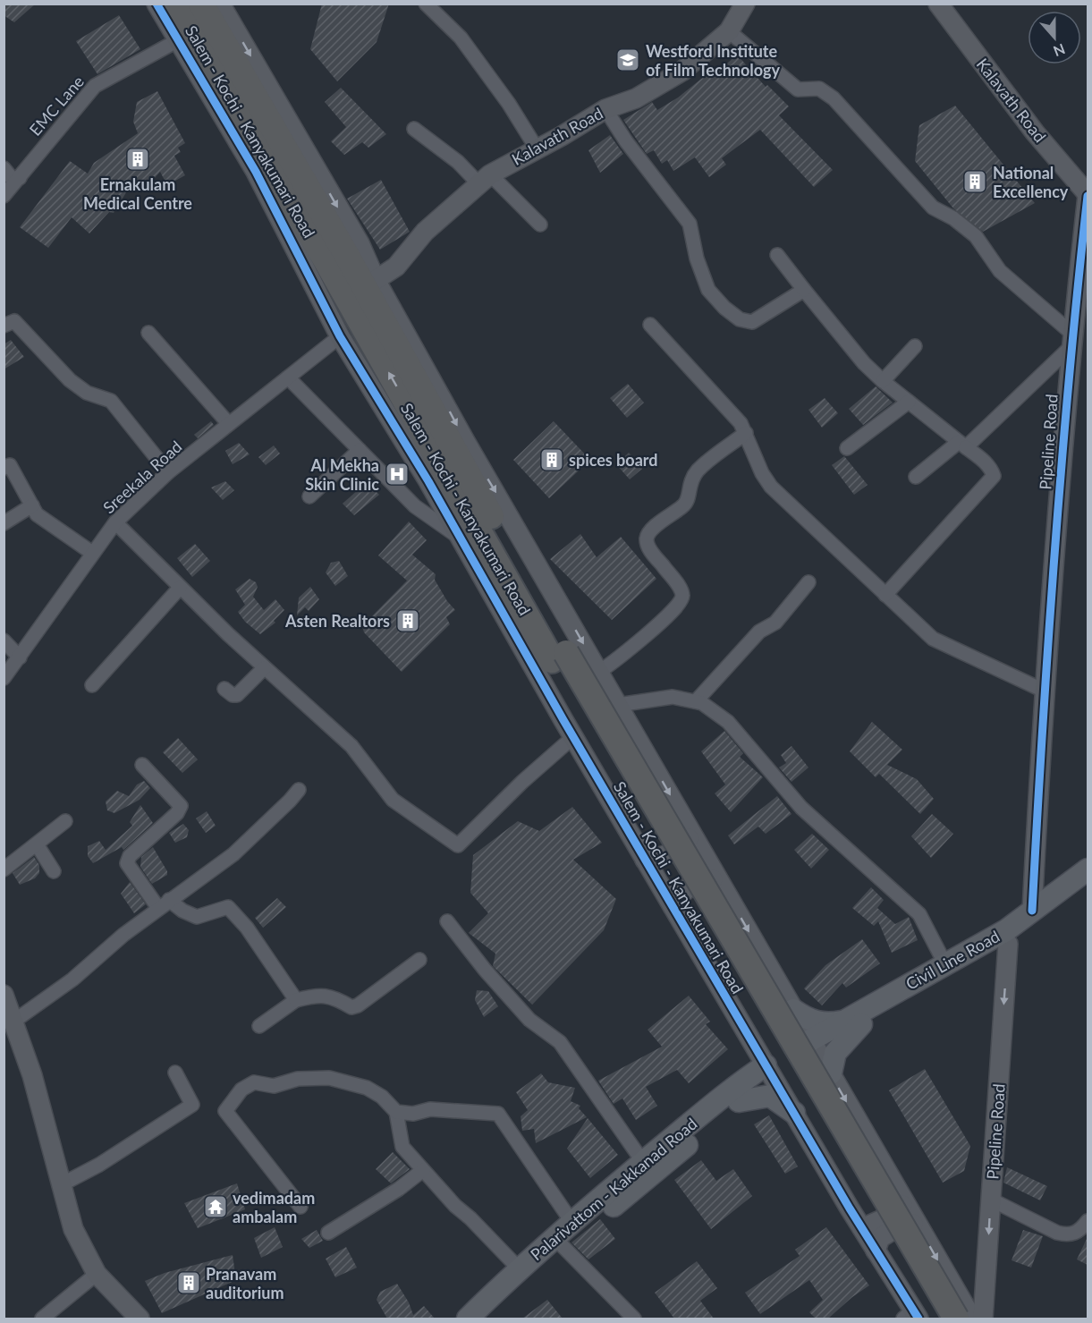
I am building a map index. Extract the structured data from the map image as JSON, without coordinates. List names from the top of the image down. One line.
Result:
{"streets":{"highway":["Salem - Kochi - Kanyakumari Road"],"main road":["Civil Line Road","Palarivattom - Kakkanad Road"],"street":["Kalavath Road","EMC Lane","Pipeline Road","Sreekala Road"]},"crossings":[["Kalavath Road","Pipeline Road"],["EMC Lane","Salem - Kochi - Kanyakumari Road"],["Salem - Kochi - Kanyakumari Road","Civil Line Road"],["Salem - Kochi - Kanyakumari Road","Palarivattom - Kakkanad Road"],["Pipeline Road","Civil Line Road"]],"places":{"school or university":["Westford Institute of Film Technology"],"building":["Ernakulam Medical Centre","National Excellency","spices board","Asten Realtors","Pranavam auditorium"],"hospital":["Al Mekha Skin Clinic"],"temple":["vedimadam ambalam"]},"north":"bottom"}
